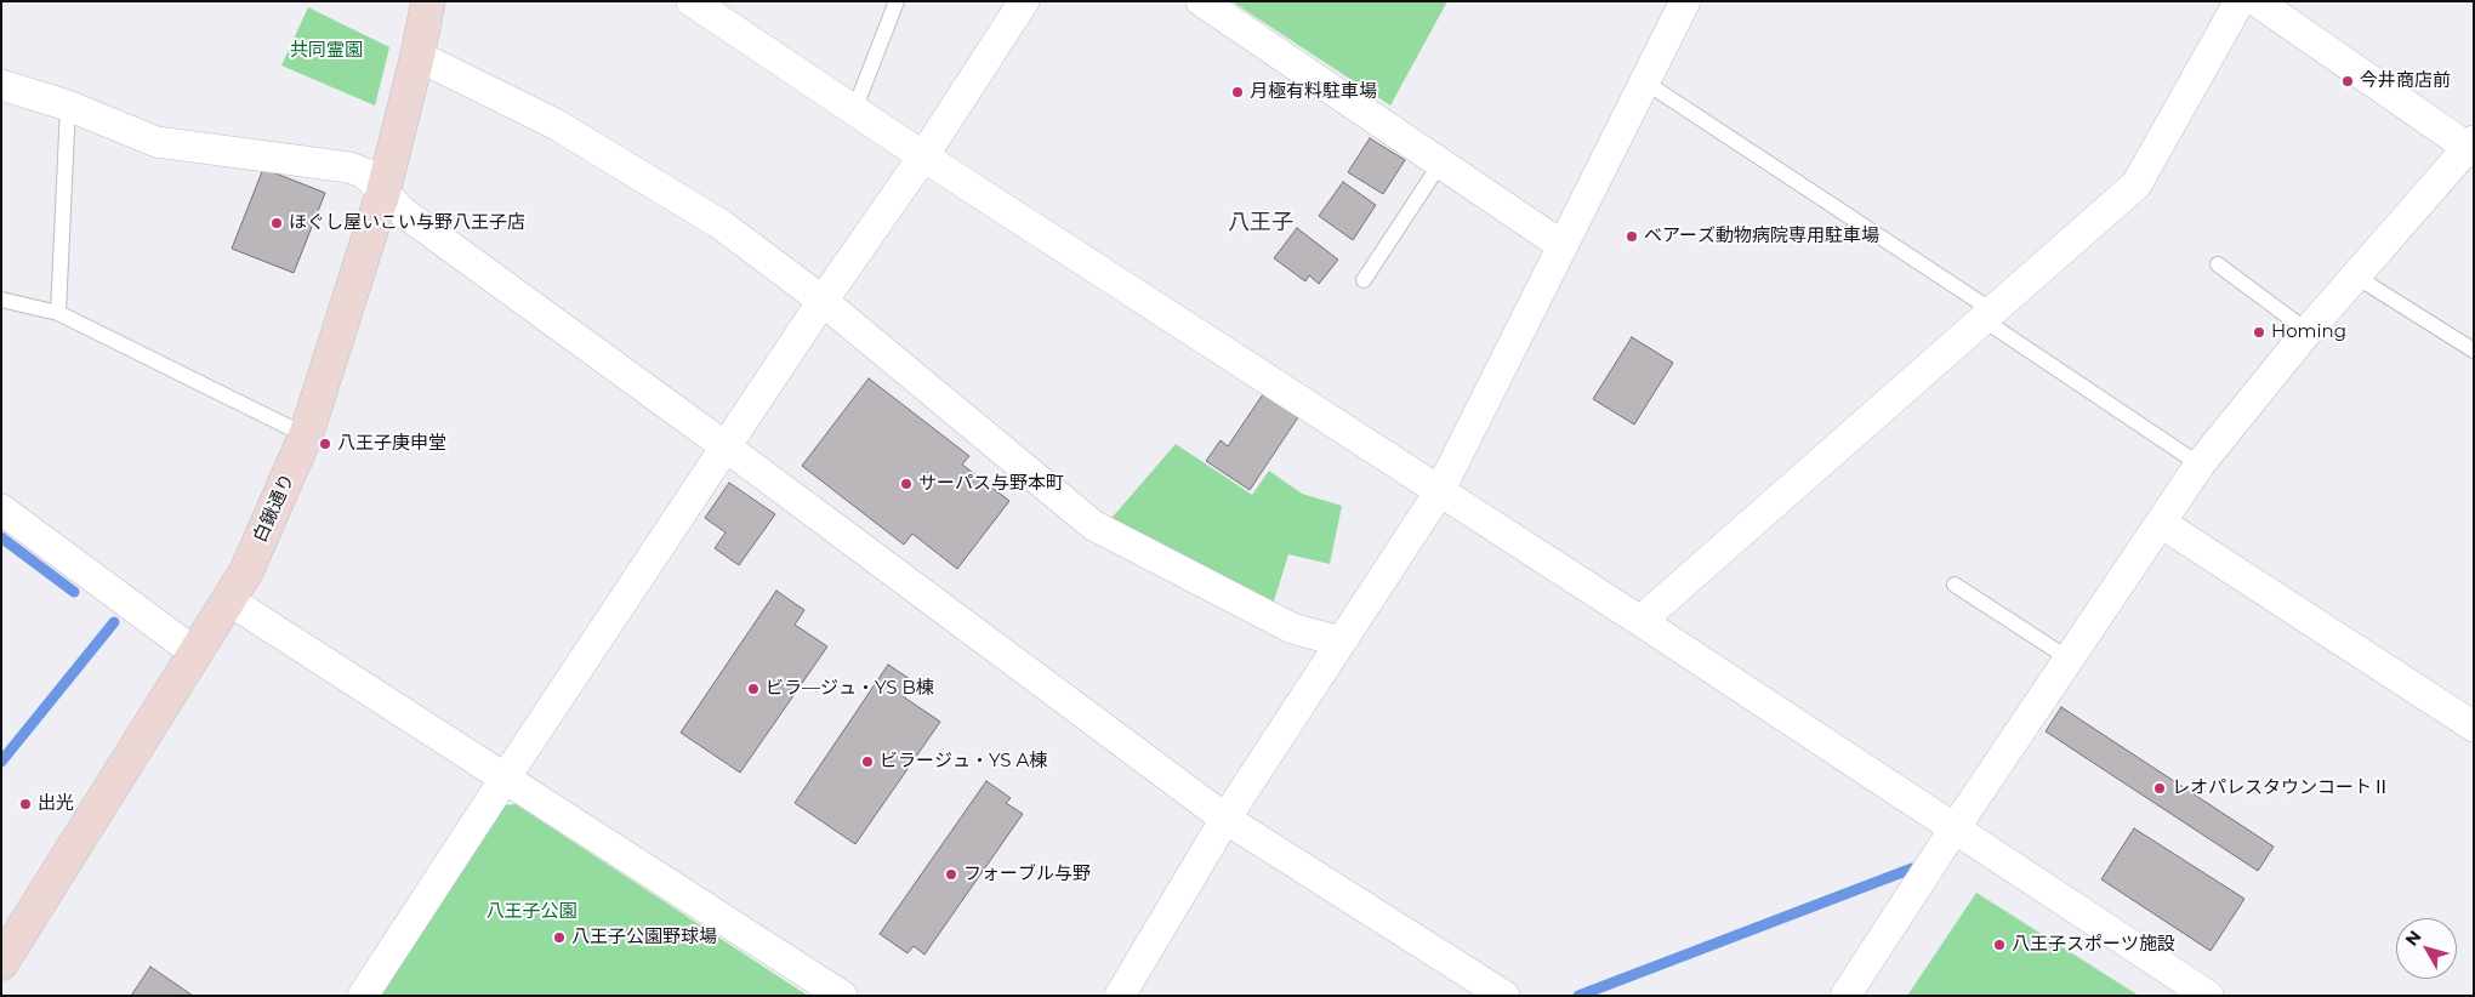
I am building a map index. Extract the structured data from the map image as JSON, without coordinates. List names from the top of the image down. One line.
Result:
{"streets":{"street":["白鍬通り"]},"districts":["八王子"],"parks":["共同霊園","八王子公園"],"places":["今井商店前","月極有料駐車場","ほぐし屋いこい与野八王子店","ベアーズ動物病院専用駐車場","Homing","八王子庚申堂","サーパス与野本町","ビラ―ジュ・YS B棟","ビラージュ・YS A棟","レオパレスタウンコートⅡ","出光","フォーブル与野","八王子公園野球場","八王子スポーツ施設"],"north":"top left"}
